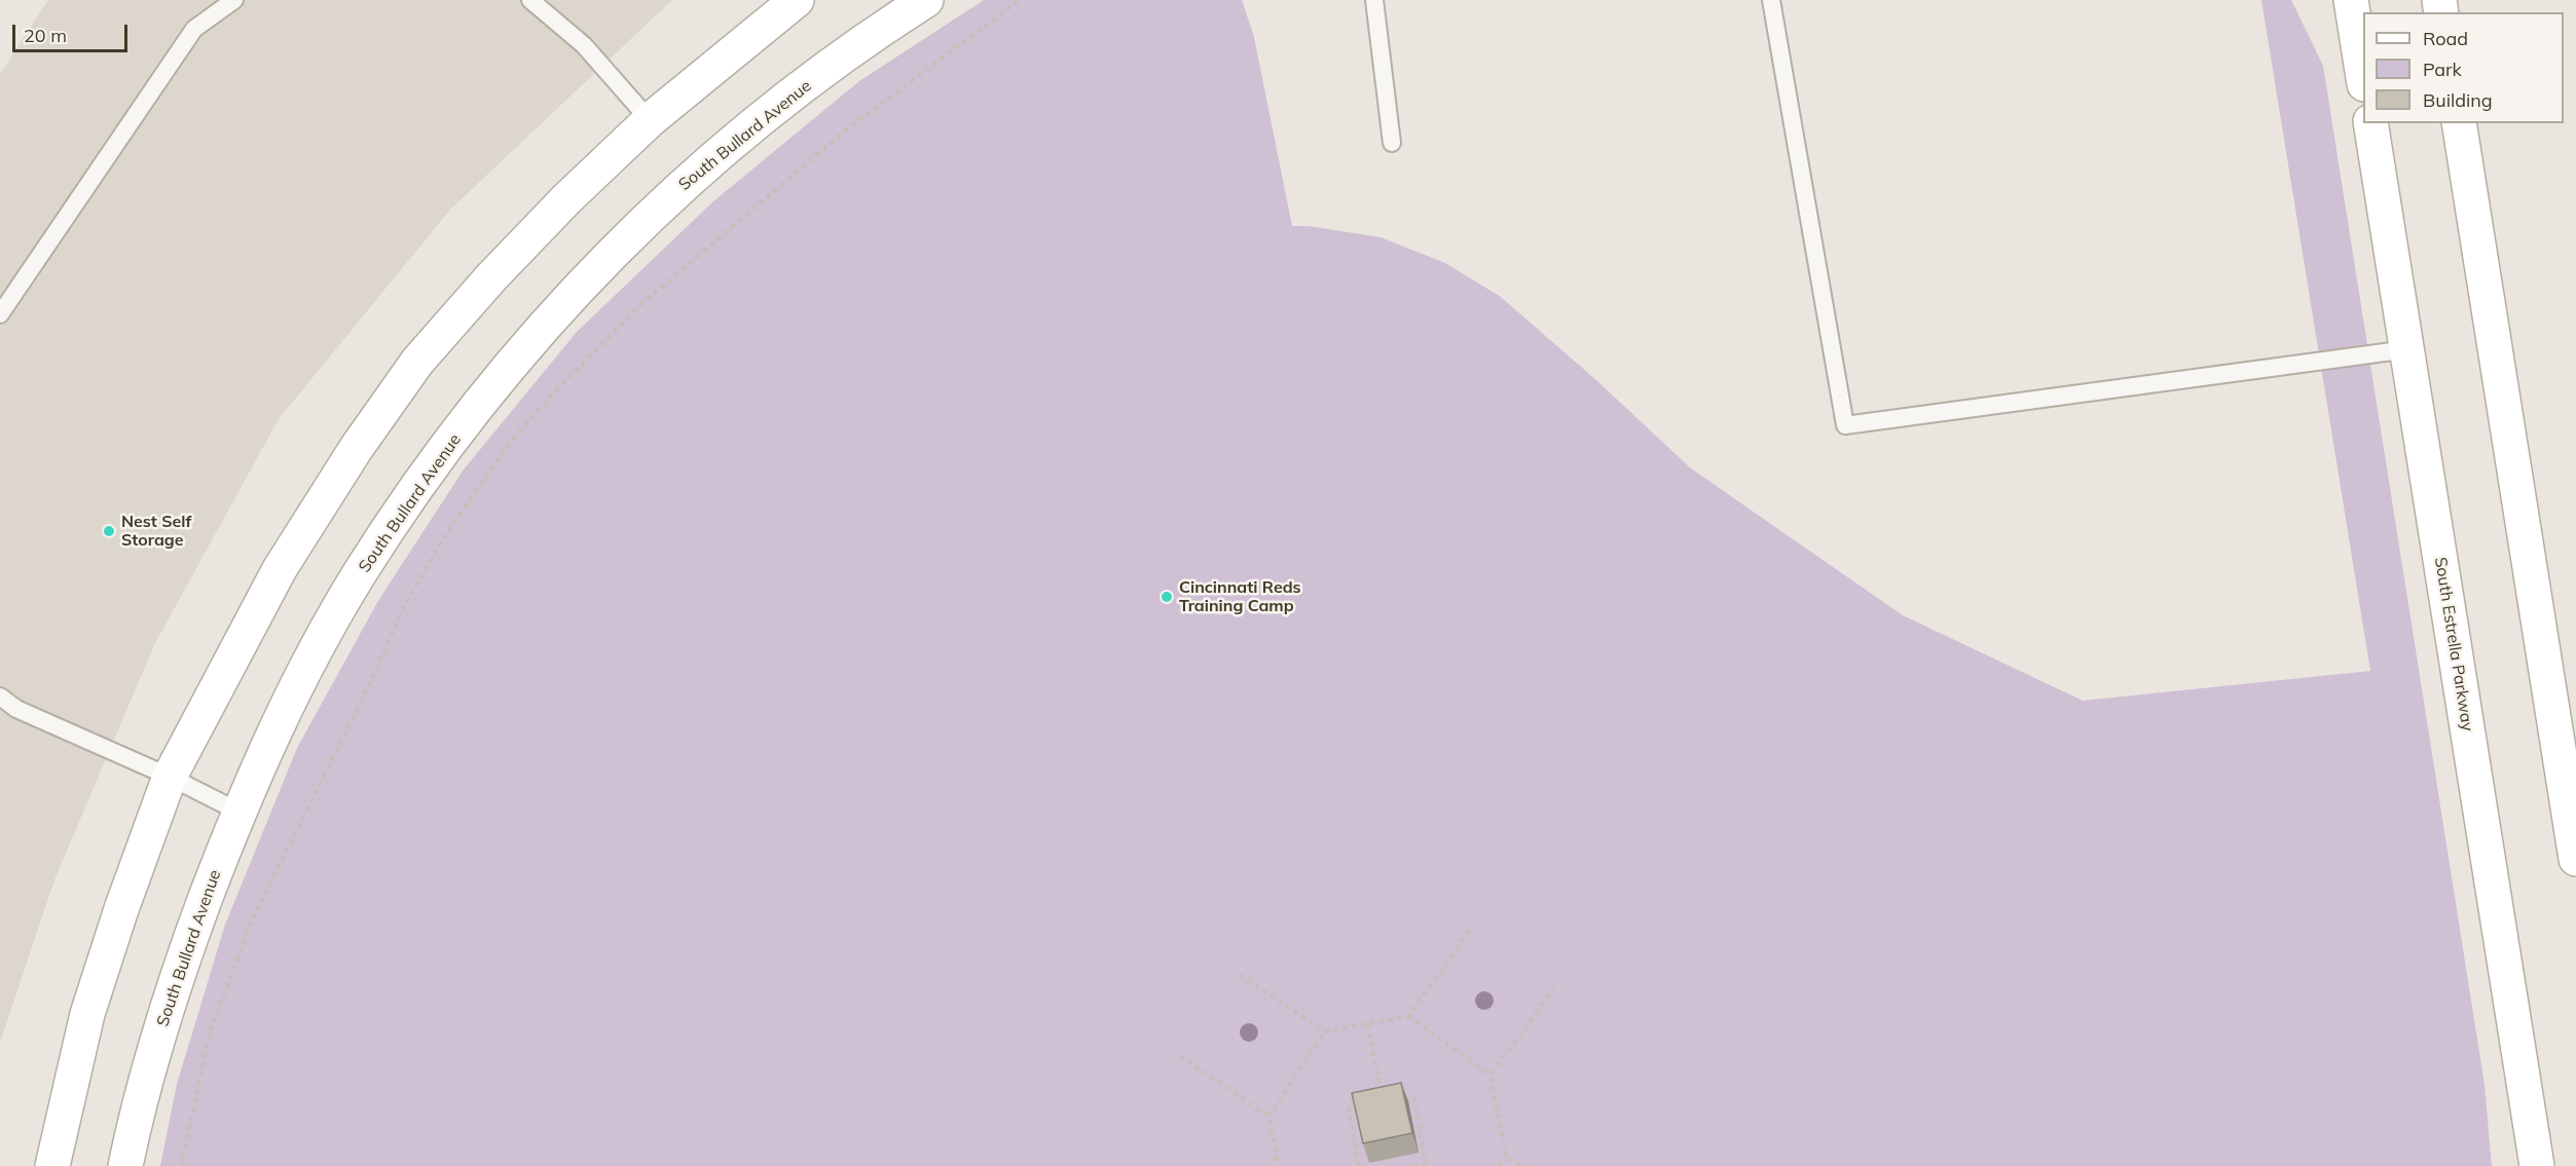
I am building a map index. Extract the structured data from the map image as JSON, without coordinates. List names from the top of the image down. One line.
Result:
{"streets":{"main road":["South Bullard Avenue","South Estrella Parkway"]},"places":["Nest Self Storage","Cincinnati Reds Training Camp"],"legend":["Road","Park","Building"],"scale_bar":"20 m"}
